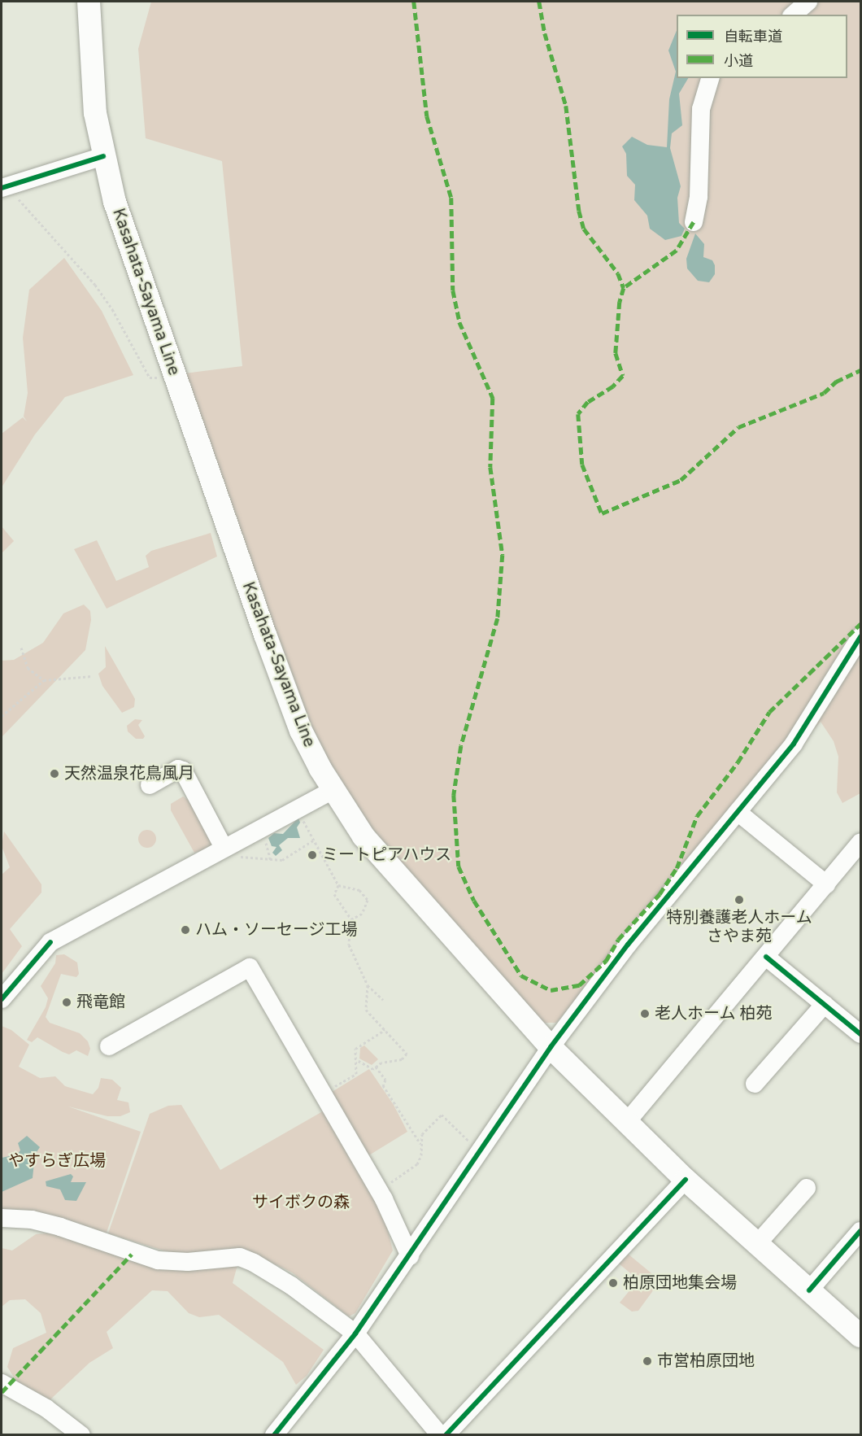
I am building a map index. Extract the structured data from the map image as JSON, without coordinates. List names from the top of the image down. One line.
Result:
{"streets":{"main road":["Kasahata-Sayama Line"]},"parks":["やすらぎ広場","サイボクの森"],"places":["天然温泉花鳥風月","ミートピアハウス","特別養護老人ホーム さやま苑","ハム・ソーセージ工場","飛竜館","老人ホーム 柏苑","柏原団地集会場","市営柏原団地"],"legend":["自転車道","小道"]}
